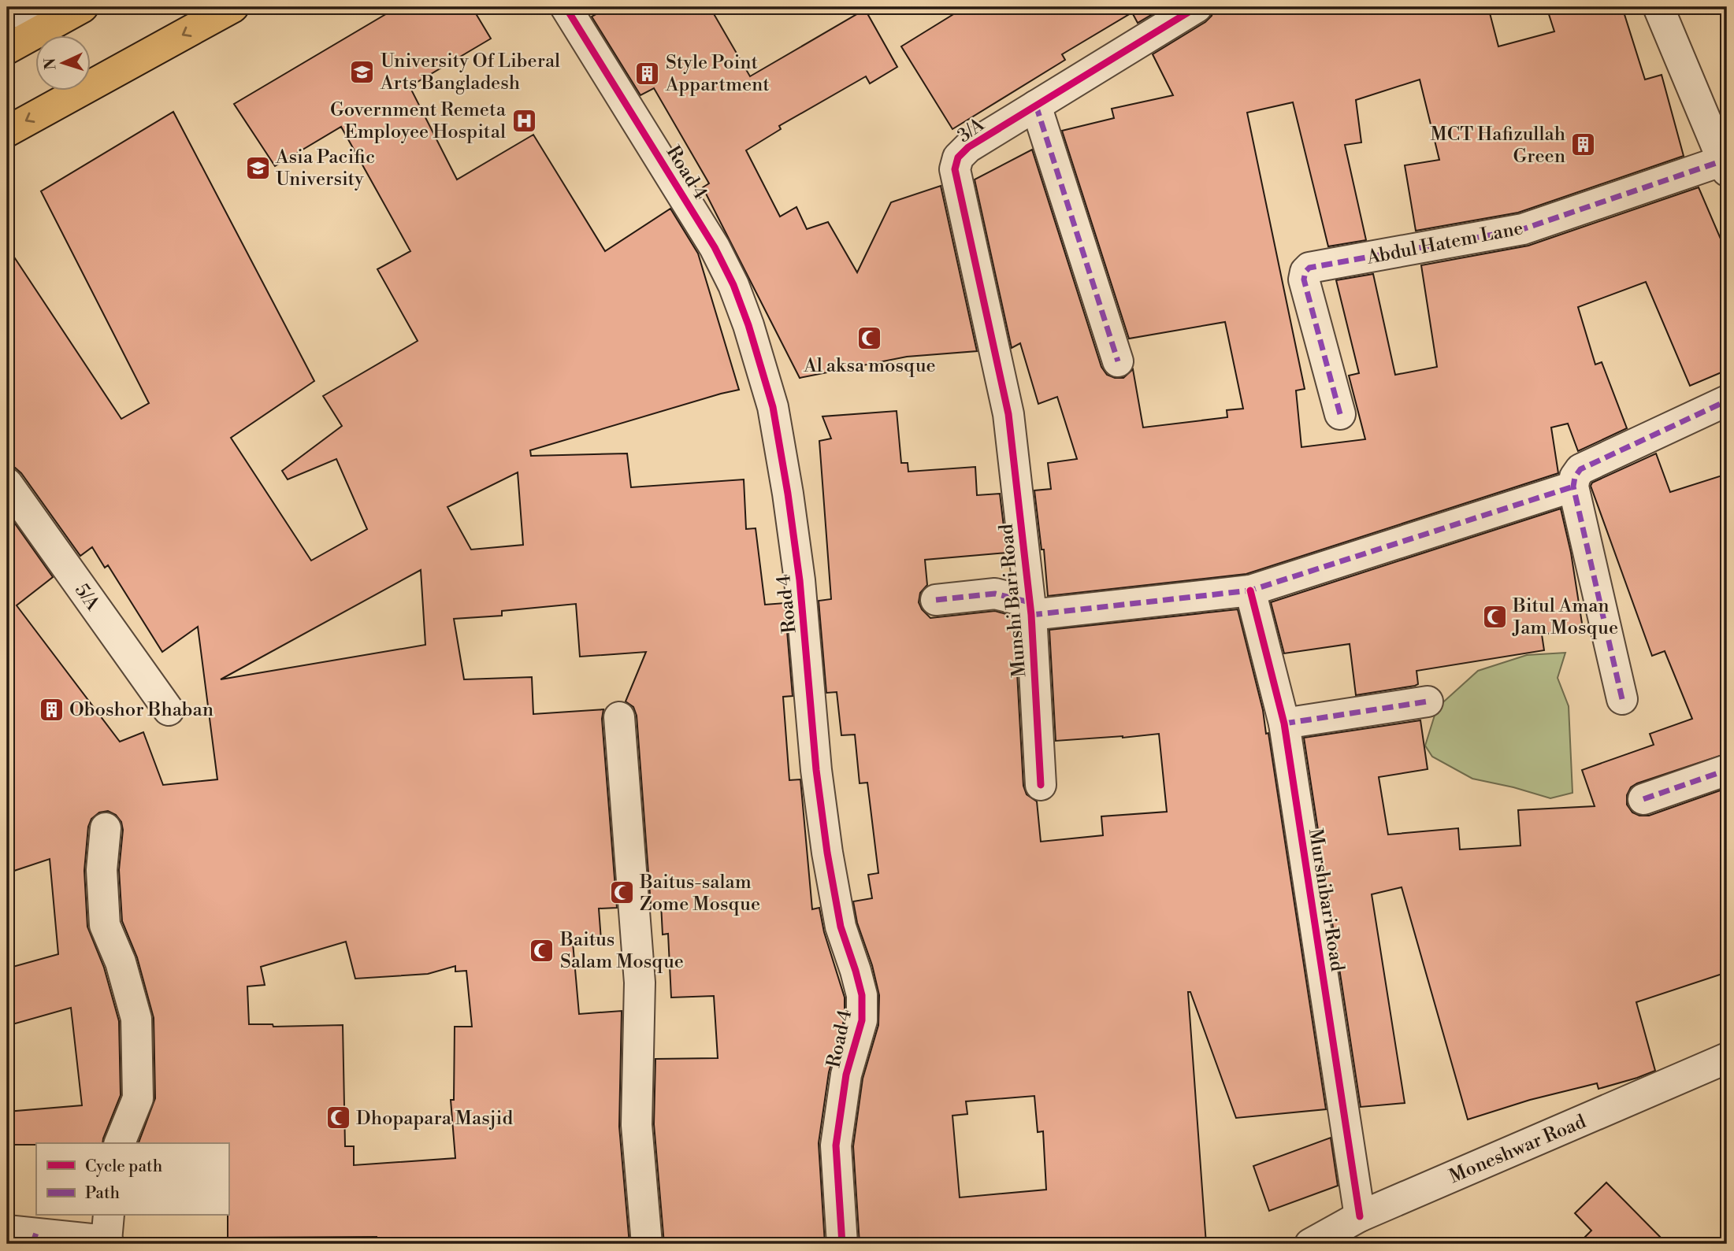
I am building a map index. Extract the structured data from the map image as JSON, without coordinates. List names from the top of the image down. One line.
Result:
{"streets":{"street":["3/A","Road 4","Abdul Hatem Lane","5/A","Munshi Bari Road","Murshibari Road","Moneshwar Road"]},"crossings":[["3/A","Munshi Bari Road"],["Murshibari Road","Moneshwar Road"]],"places":{"school or university":["University Of Liberal Arts Bangladesh","Asia Pacific University"],"building":["Style Point Appartment","MCT Hafizullah Green","Oboshor Bhaban"],"hospital":["Government Remeta Employee Hospital"],"mosque":["Al aksa mosque","Bitul Aman Jam Mosque","Baitus-salam Zome Mosque","Baitus Salam Mosque","Dhopapara Masjid"]},"legend":["Cycle path","Path"],"north":"left"}
